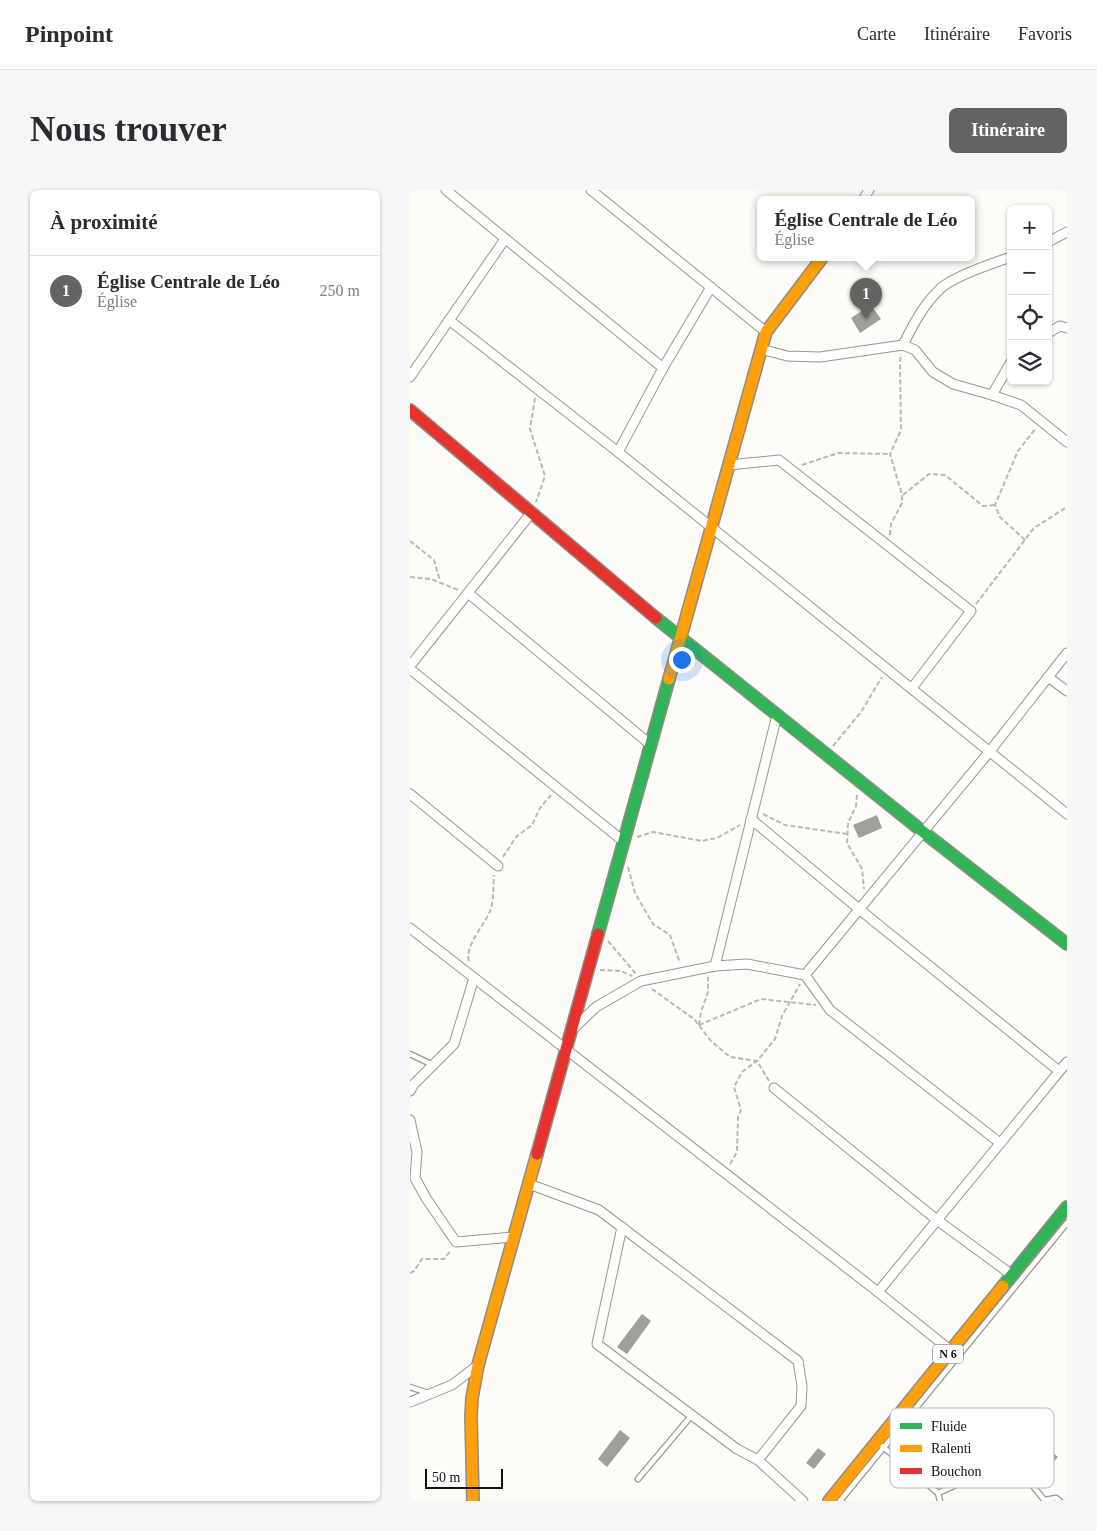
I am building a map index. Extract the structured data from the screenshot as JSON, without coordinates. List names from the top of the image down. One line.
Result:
{"streets":{"street":["N 6"]},"legend":["Fluide","Ralenti","Bouchon"],"scale_bar":"50 m","page":{"header":"Pinpoint","nav":["Carte","Itinéraire","Favoris"],"buttons":"Itinéraire","title":"Nous trouver","heading":"À proximité","popup":["Église Centrale de Léo","Église"],"map_buttons":["+","−"],"list":[{"mark":"1","name":"Église Centrale de Léo","note":"Église","value":"250 m"}],"pins":"1","scale":"50 m"}}
